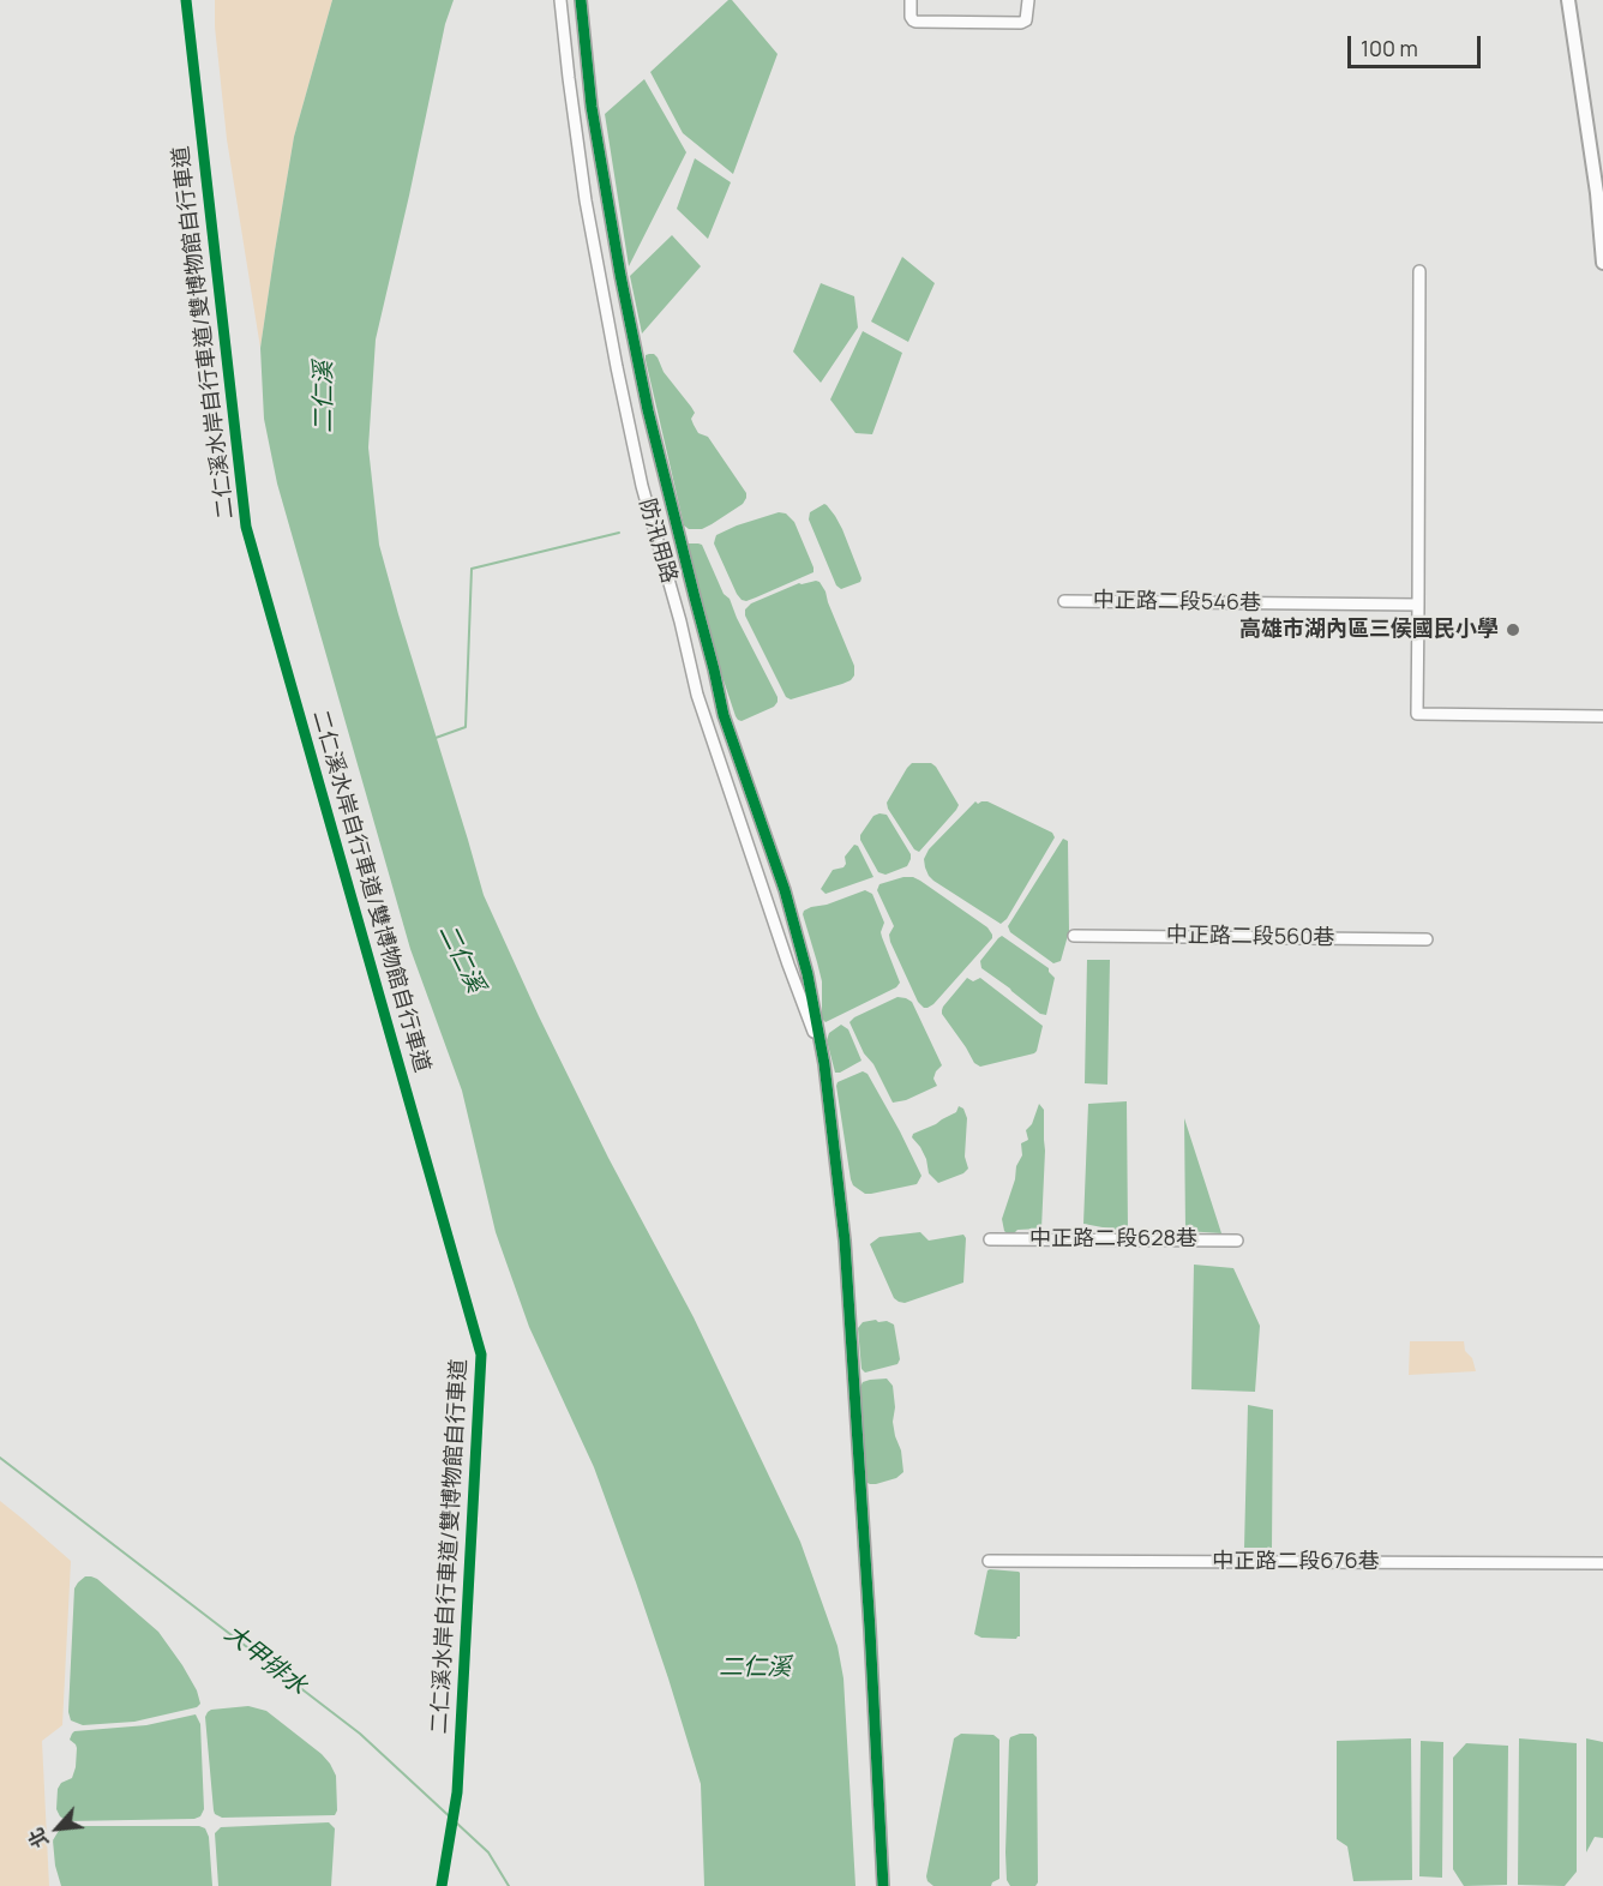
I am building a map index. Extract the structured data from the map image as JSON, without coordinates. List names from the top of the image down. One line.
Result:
{"streets":{"street":["防汛用路","中正路二段546巷","中正路二段560巷","中正路二段628巷","中正路二段676巷"],"cycle path":["二仁溪水岸自行車道/雙博物館自行車道"]},"water":["二仁溪","大甲排水"],"places":["高雄市湖內區三侯國民小學"],"scale_bar":"100 m","north":"bottom left"}
